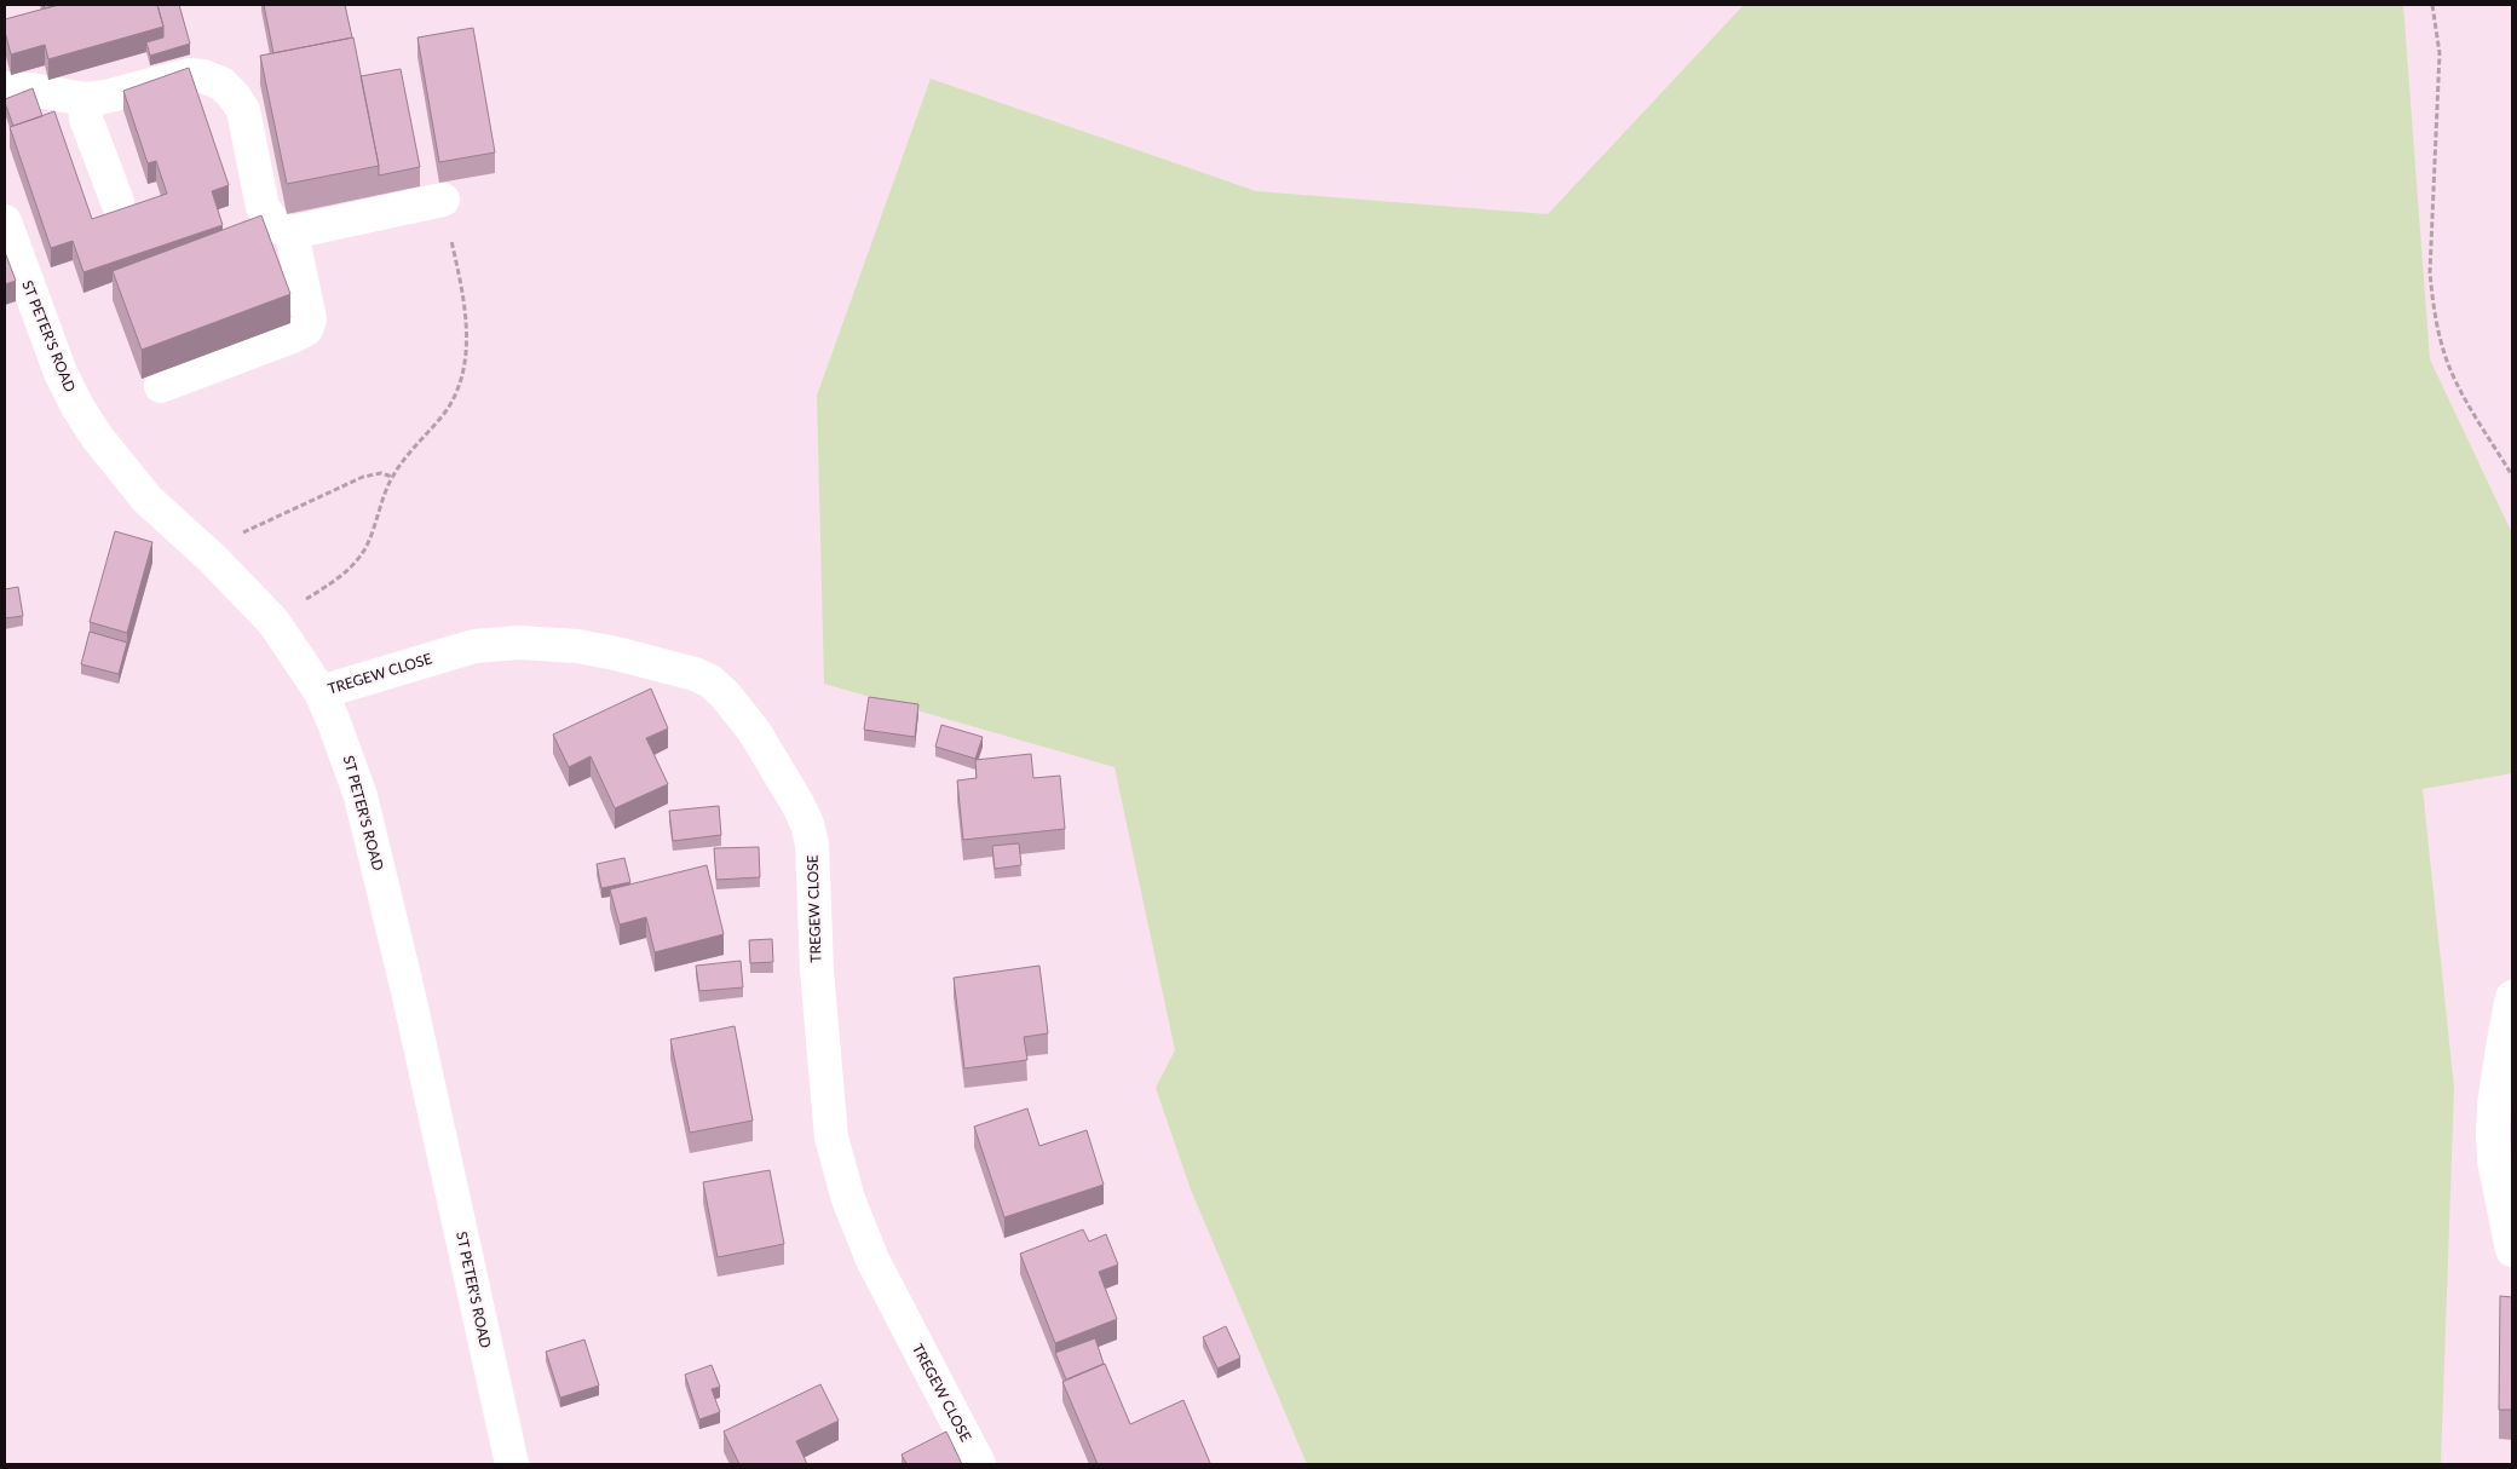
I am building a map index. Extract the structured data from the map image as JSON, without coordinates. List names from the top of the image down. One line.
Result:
{"streets":{"street":["ST PETER'S ROAD","TREGEW CLOSE"]},"crossings":[["ST PETER'S ROAD","TREGEW CLOSE"]]}
